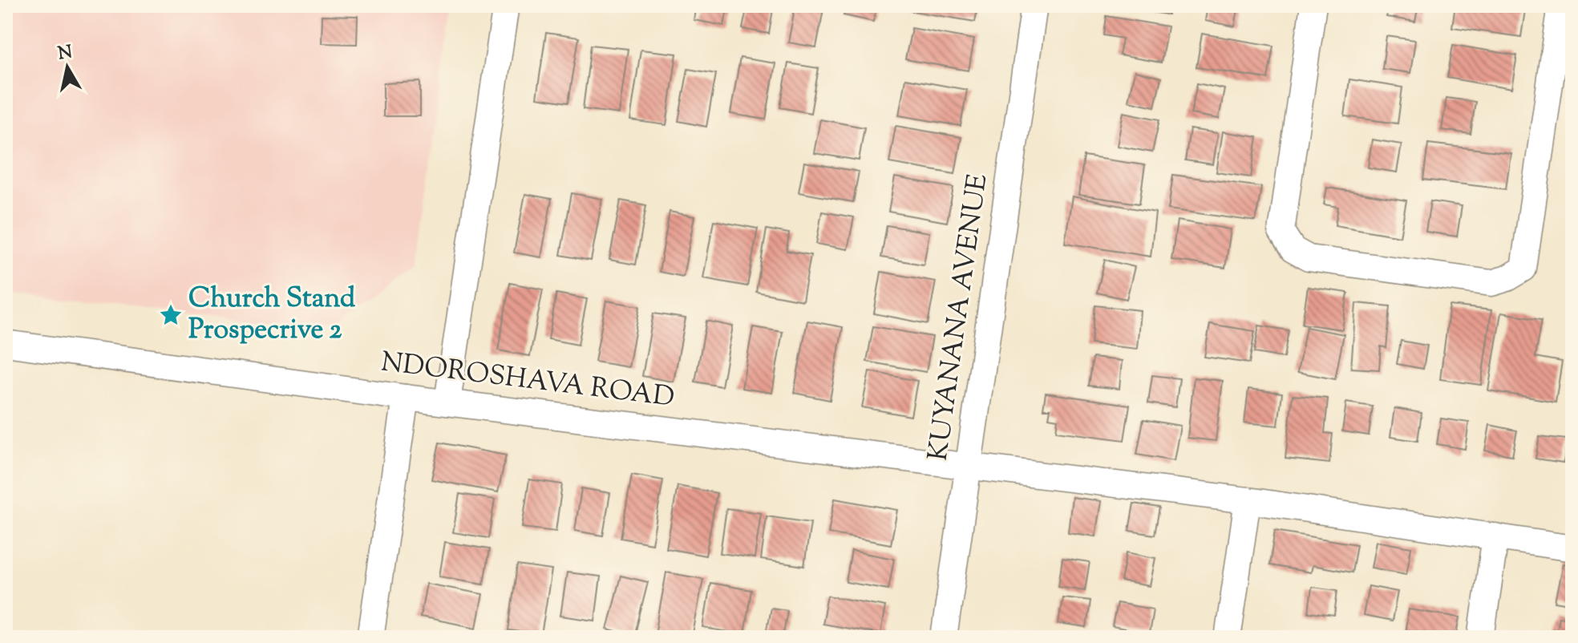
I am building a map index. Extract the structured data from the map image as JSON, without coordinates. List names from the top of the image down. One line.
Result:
{"streets":{"street":["KUYANANA AVENUE","NDOROSHAVA ROAD"]},"crossings":[["KUYANANA AVENUE","NDOROSHAVA ROAD"]],"places":{"place":["Church Stand Prospecrive 2"]},"north":"top"}
